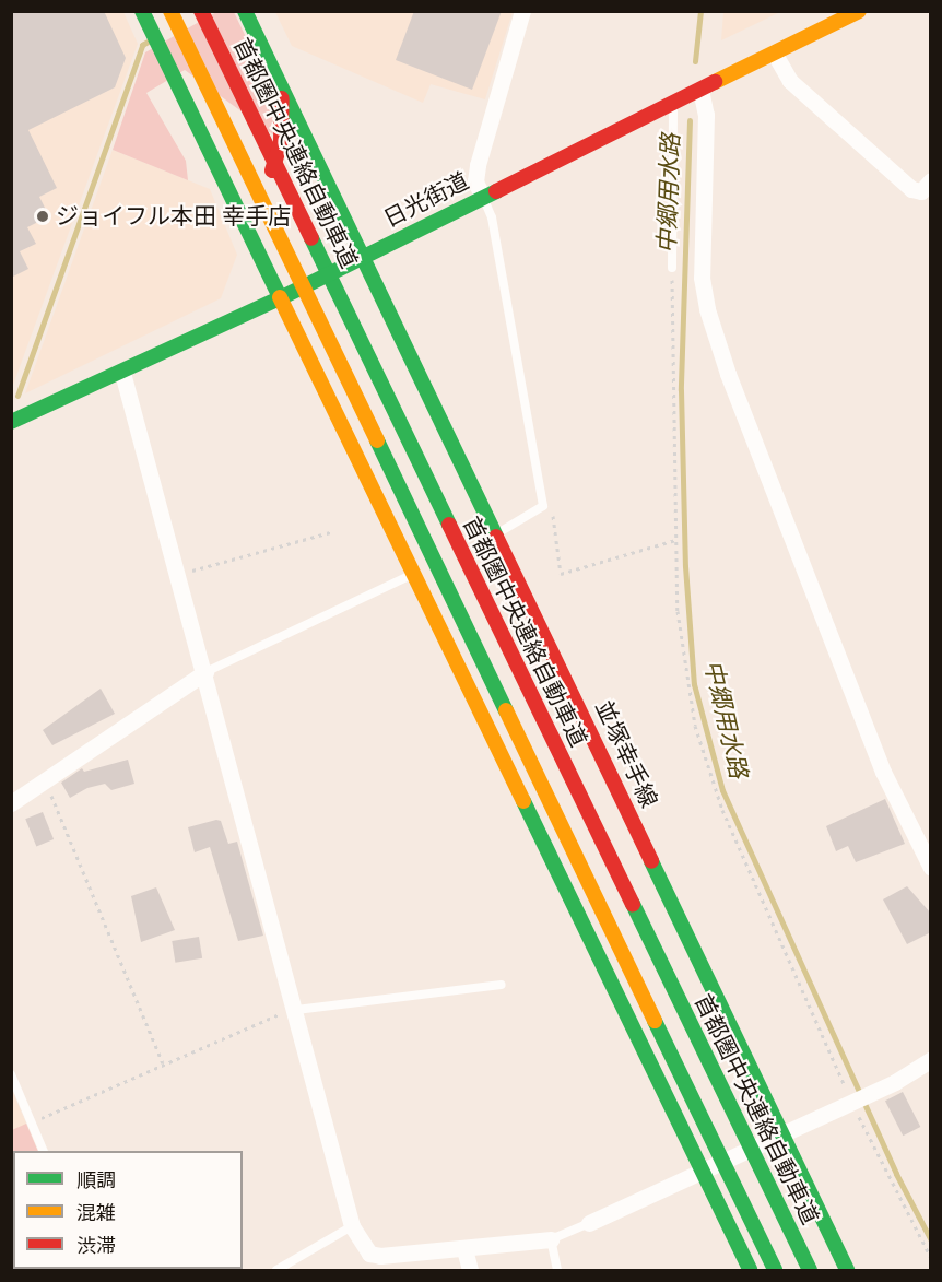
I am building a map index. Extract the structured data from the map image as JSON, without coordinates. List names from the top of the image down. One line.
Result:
{"streets":{"main road":["首都圏中央連絡自動車道","日光街道","並塚幸手線"]},"crossings":[["日光街道","並塚幸手線"]],"water":["中郷用水路"],"places":["ジョイフル本田 幸手店"],"legend":["順調","混雑","渋滞"]}
